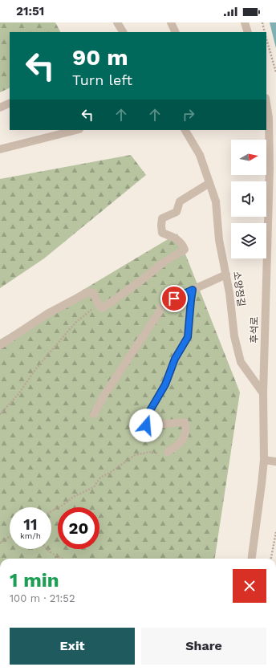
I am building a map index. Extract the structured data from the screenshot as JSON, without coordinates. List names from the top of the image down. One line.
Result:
{"streets":{"street":["소양정길","후석로"]},"crossings":[["소양정길","후석로"]],"north":"right","page":{"status":"21:51","turn":["90 m","Turn left"],"speed":"11 km/h","limit":"20","heading":["1 min","100 m · 21:52"],"buttons":["Exit","Share"]}}
